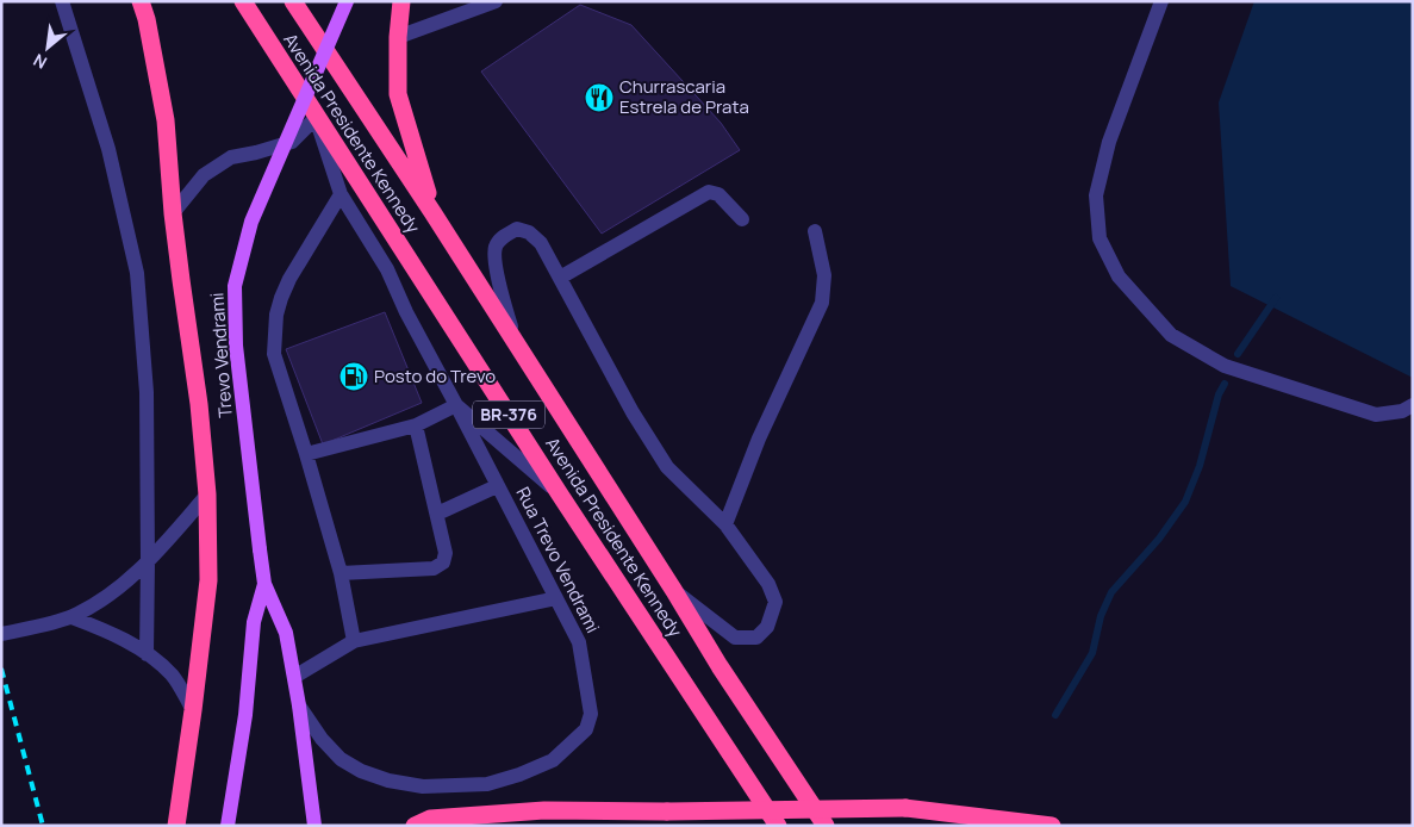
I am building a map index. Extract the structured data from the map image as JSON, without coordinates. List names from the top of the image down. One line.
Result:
{"streets":{"highway":["Avenida Presidente Kennedy","BR-376"],"main road":["Trevo Vendrami"],"street":["Rua Trevo Vendrami"]},"crossings":[["Avenida Presidente Kennedy","Rua Trevo Vendrami"]],"places":{"restaurant":["Churrascaria Estrela de Prata"],"fuel station":["Posto do Trevo"]},"north":"bottom left"}
